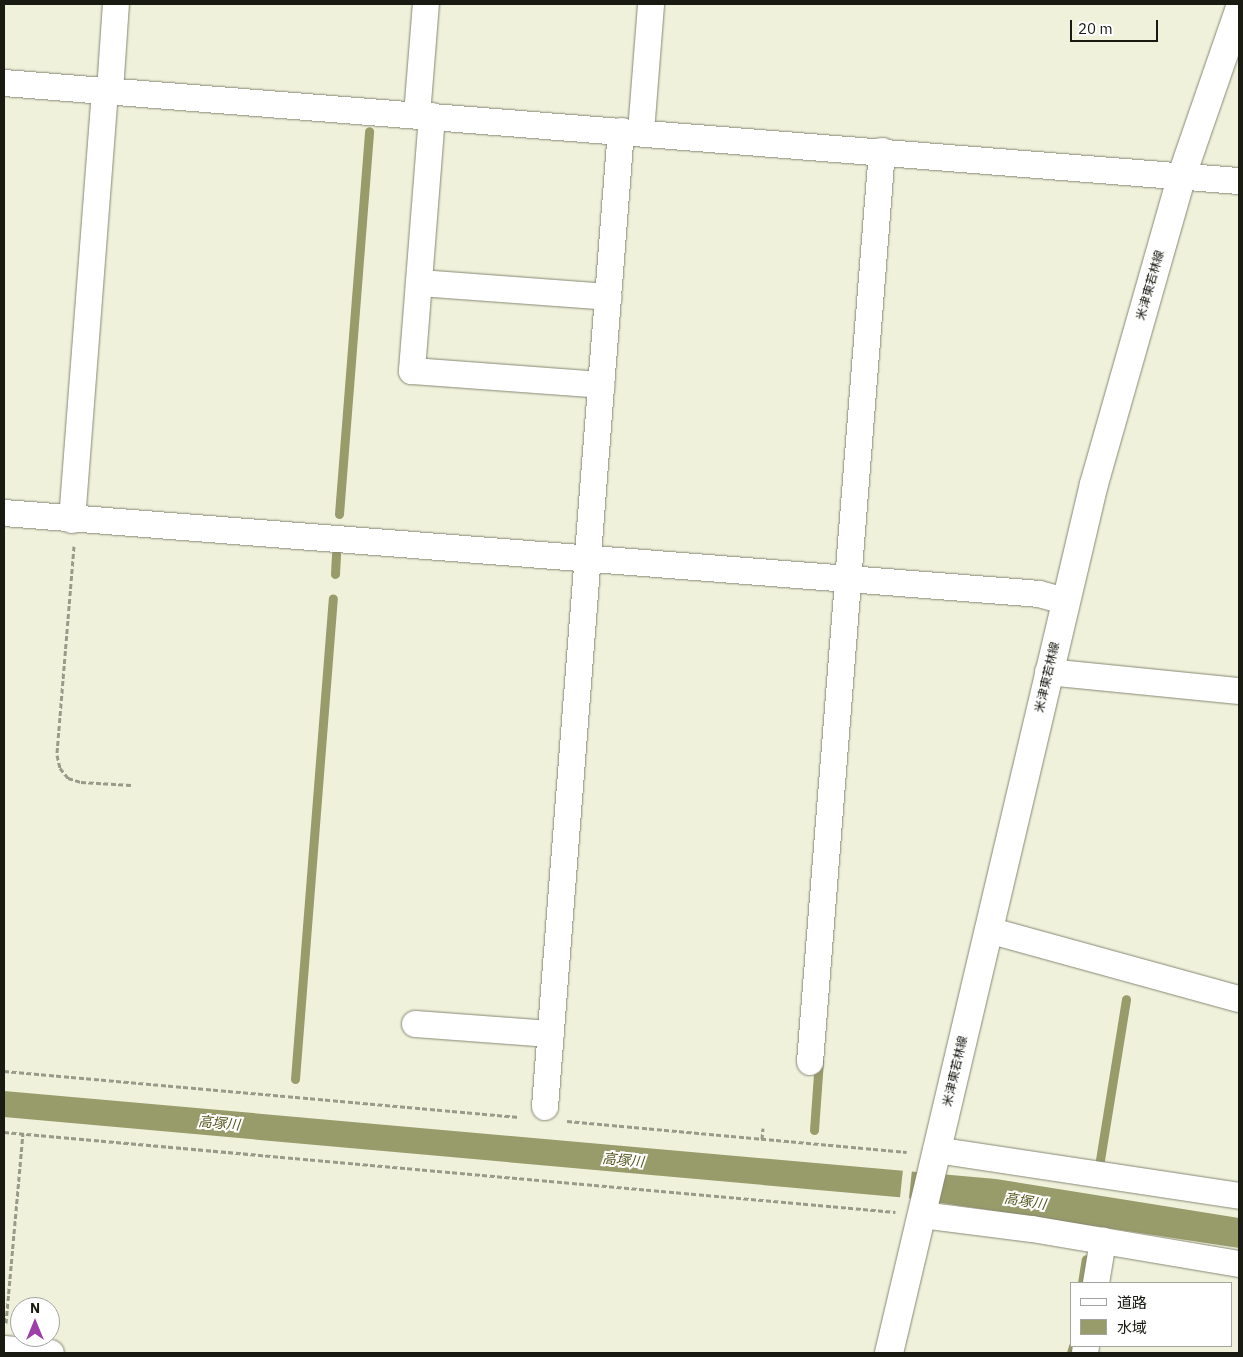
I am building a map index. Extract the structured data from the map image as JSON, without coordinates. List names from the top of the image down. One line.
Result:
{"streets":{"main road":["米津東若林線"]},"water":["高塚川"],"legend":["道路","水域"],"scale_bar":"20 m","north":"top"}
